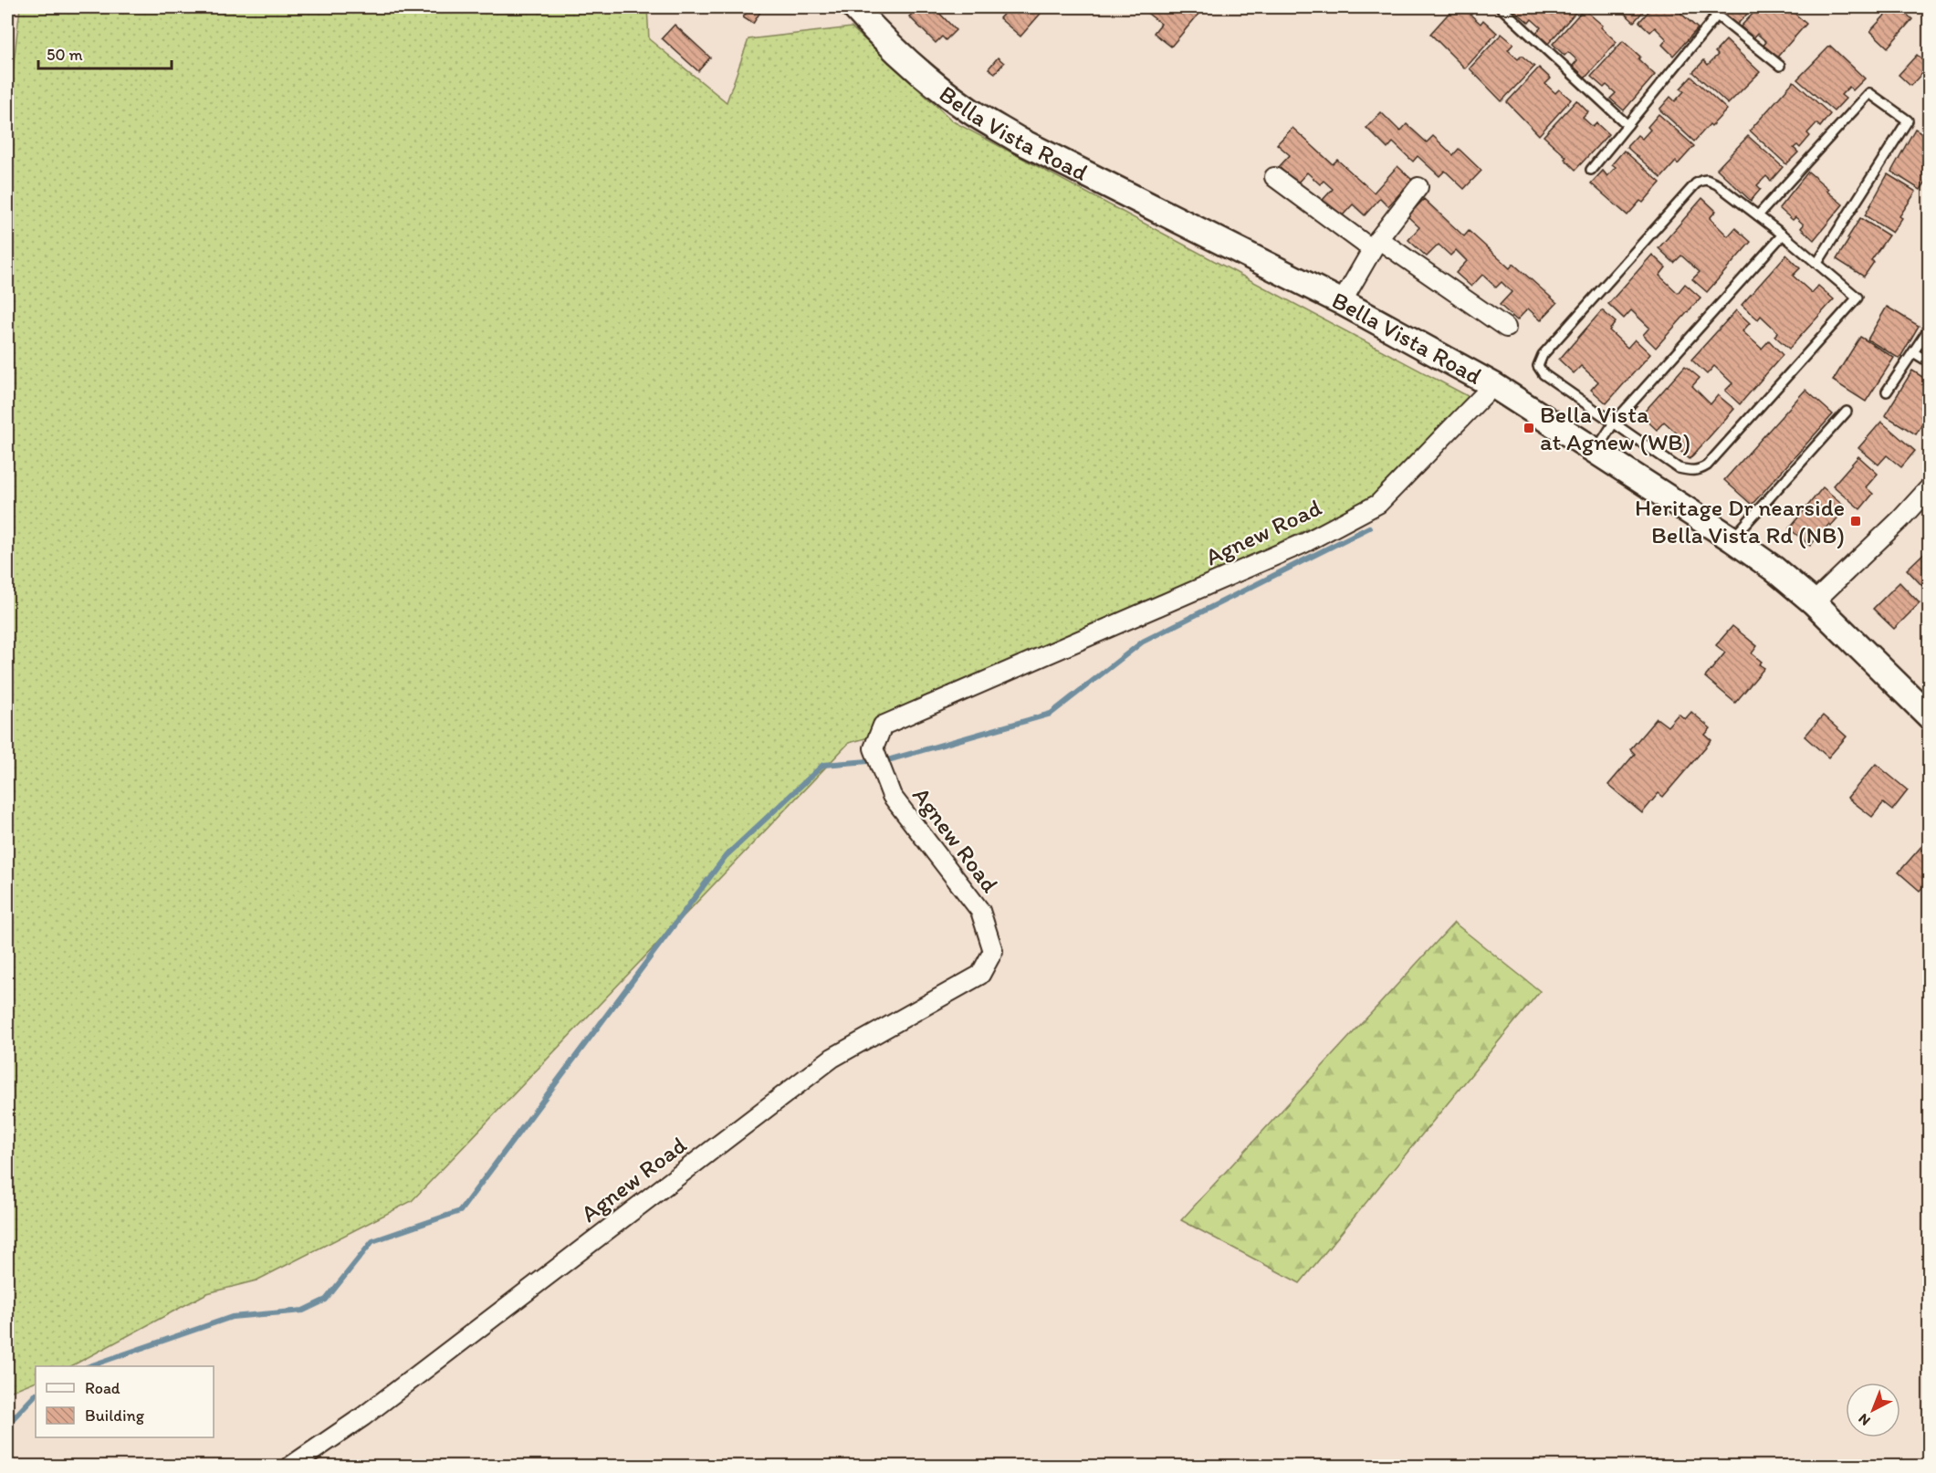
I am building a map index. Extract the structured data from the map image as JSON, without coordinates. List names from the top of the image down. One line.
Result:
{"streets":{"street":["Bella Vista Road","Agnew Road"]},"crossings":[["Bella Vista Road","Agnew Road"]],"places":{"transit":["Bella Vista at Agnew (WB)","Heritage Dr nearside Bella Vista Rd (NB)"]},"legend":["Road","Building"],"scale_bar":"50 m","north":"bottom left"}
